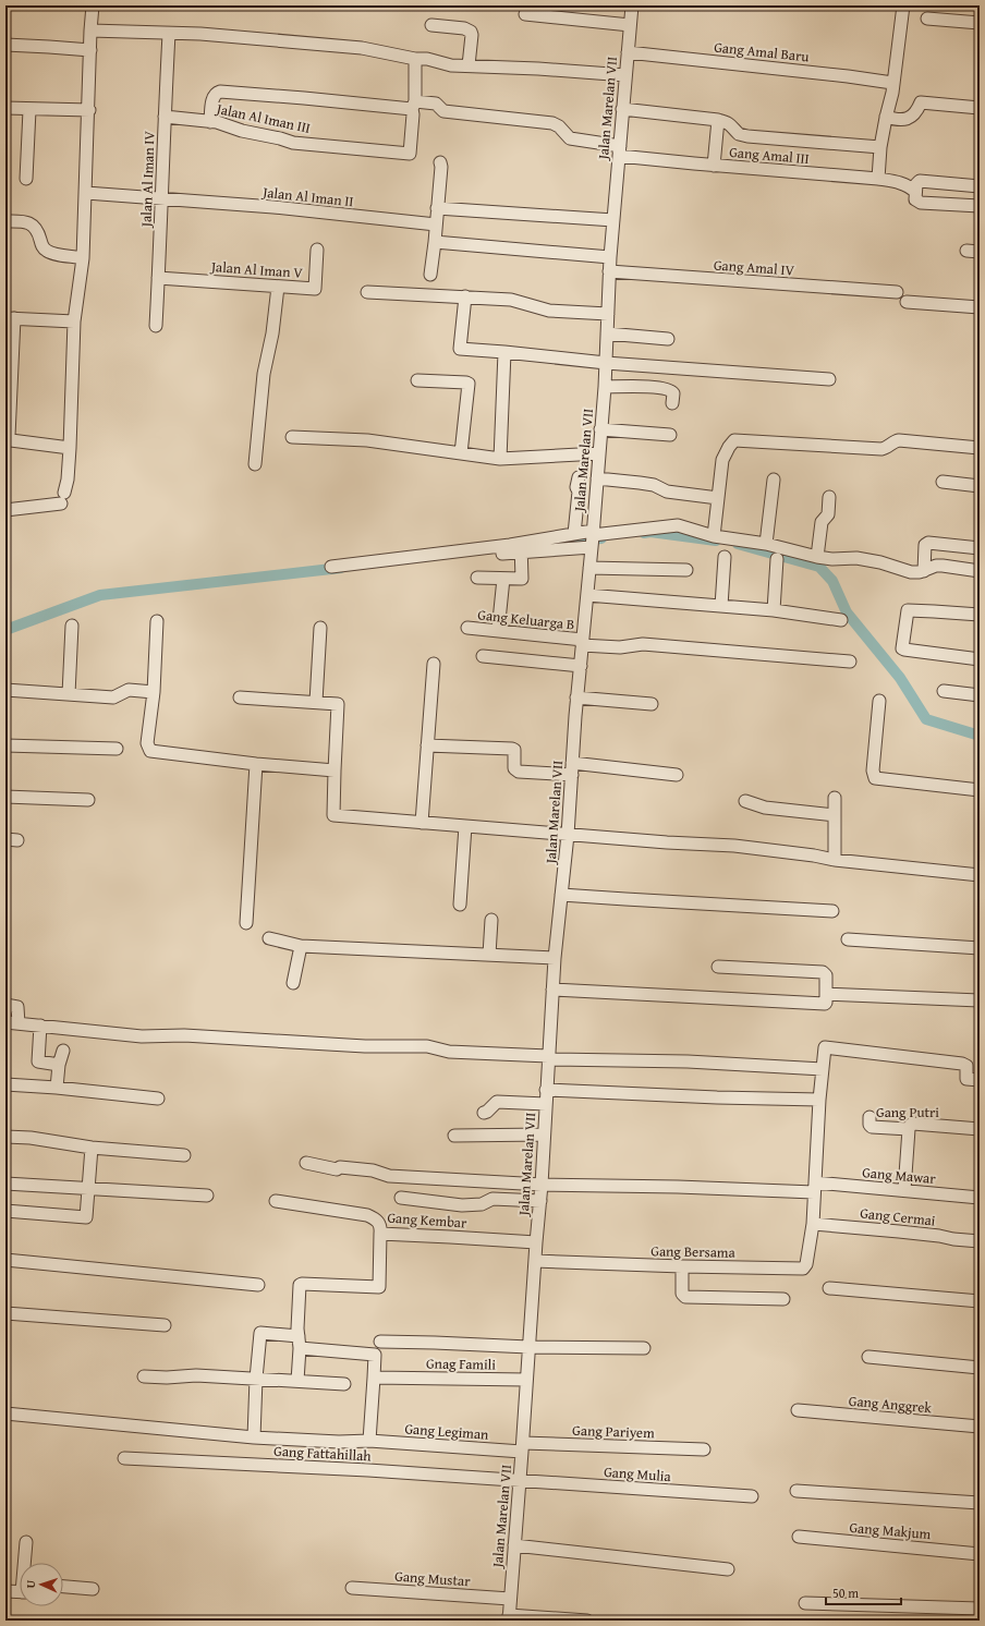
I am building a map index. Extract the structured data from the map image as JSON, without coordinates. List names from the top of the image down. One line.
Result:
{"streets":{"street":["Gang Amal Baru","Jalan Marelan VII","Jalan Al Iman III","Gang Amal III","Jalan Al Iman IV","Jalan Al Iman II","Gang Amal IV","Jalan Al Iman V","Gang Keluarga B","Gang Putri","Gang Mawar","Gang Cermai","Gang Kembar","Gang Bersama","Gnag Famili","Gang Anggrek","Gang Legiman","Gang Pariyem","Gang Fattahillah","Gang Mulia","Gang Makjum","Gang Mustar"]},"crossings":[["Gang Amal Baru","Jalan Marelan VII"],["Jalan Marelan VII","Gang Amal III"],["Jalan Marelan VII","Gang Amal IV"],["Jalan Marelan VII","Gang Keluarga B"],["Jalan Marelan VII","Gang Mawar"],["Jalan Marelan VII","Gang Kembar"],["Jalan Marelan VII","Gang Bersama"],["Jalan Marelan VII","Gnag Famili"],["Jalan Marelan VII","Gang Legiman"],["Jalan Marelan VII","Gang Pariyem"],["Jalan Marelan VII","Gang Fattahillah"],["Jalan Marelan VII","Gang Mulia"],["Jalan Marelan VII","Gang Mustar"],["Jalan Al Iman III","Gang Amal III"],["Jalan Al Iman III","Jalan Al Iman IV"],["Jalan Al Iman IV","Jalan Al Iman II"],["Jalan Al Iman IV","Jalan Al Iman V"],["Gang Cermai","Gang Bersama"],["Gang Legiman","Gang Pariyem"],["Gang Fattahillah","Gang Mulia"]],"scale_bar":"50 m","north":"left"}
